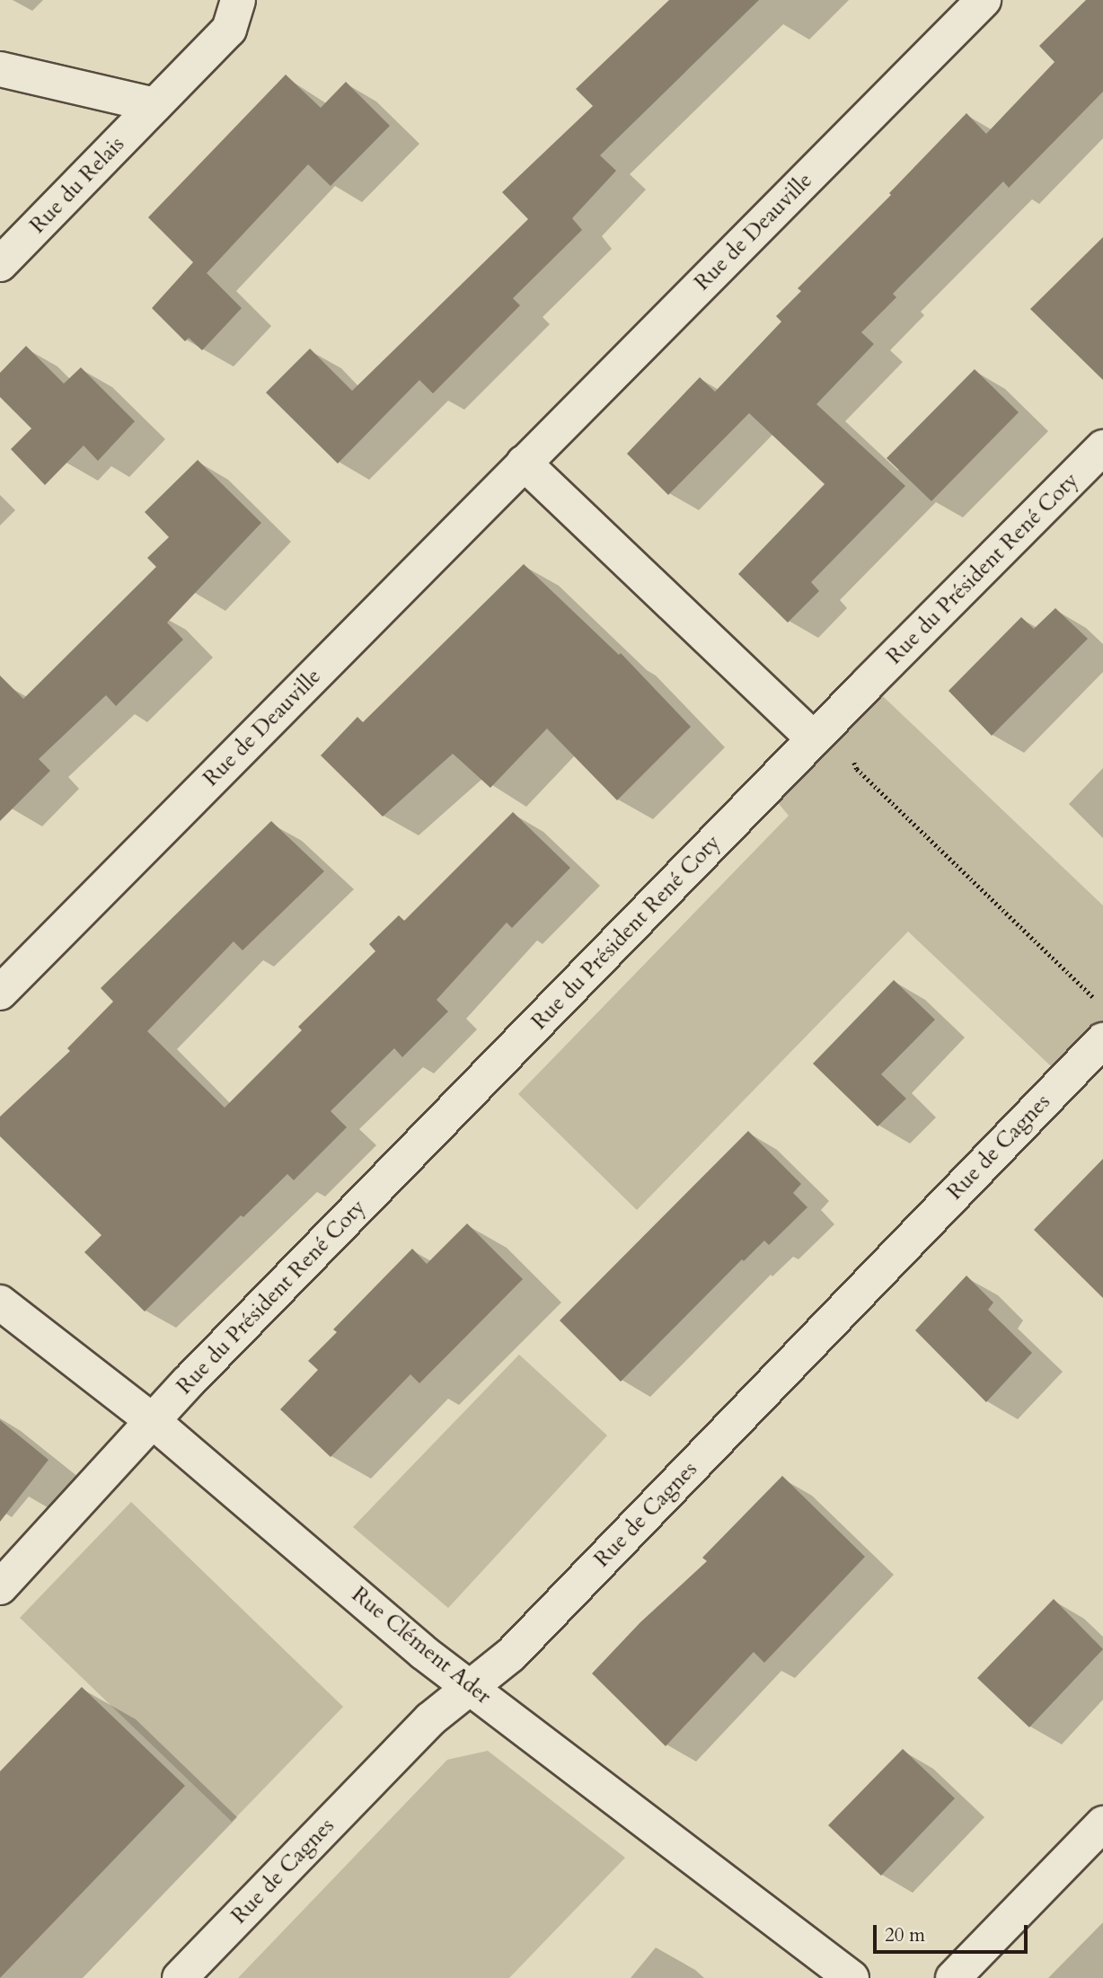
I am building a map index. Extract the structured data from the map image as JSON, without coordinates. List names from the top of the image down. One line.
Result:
{"streets":{"street":["Rue du Relais","Rue de Deauville","Rue du Président René Coty","Rue de Cagnes","Rue Clément Ader"]},"crossings":[["Rue du Président René Coty","Rue Clément Ader"],["Rue de Cagnes","Rue Clément Ader"]],"scale_bar":"20 m"}
